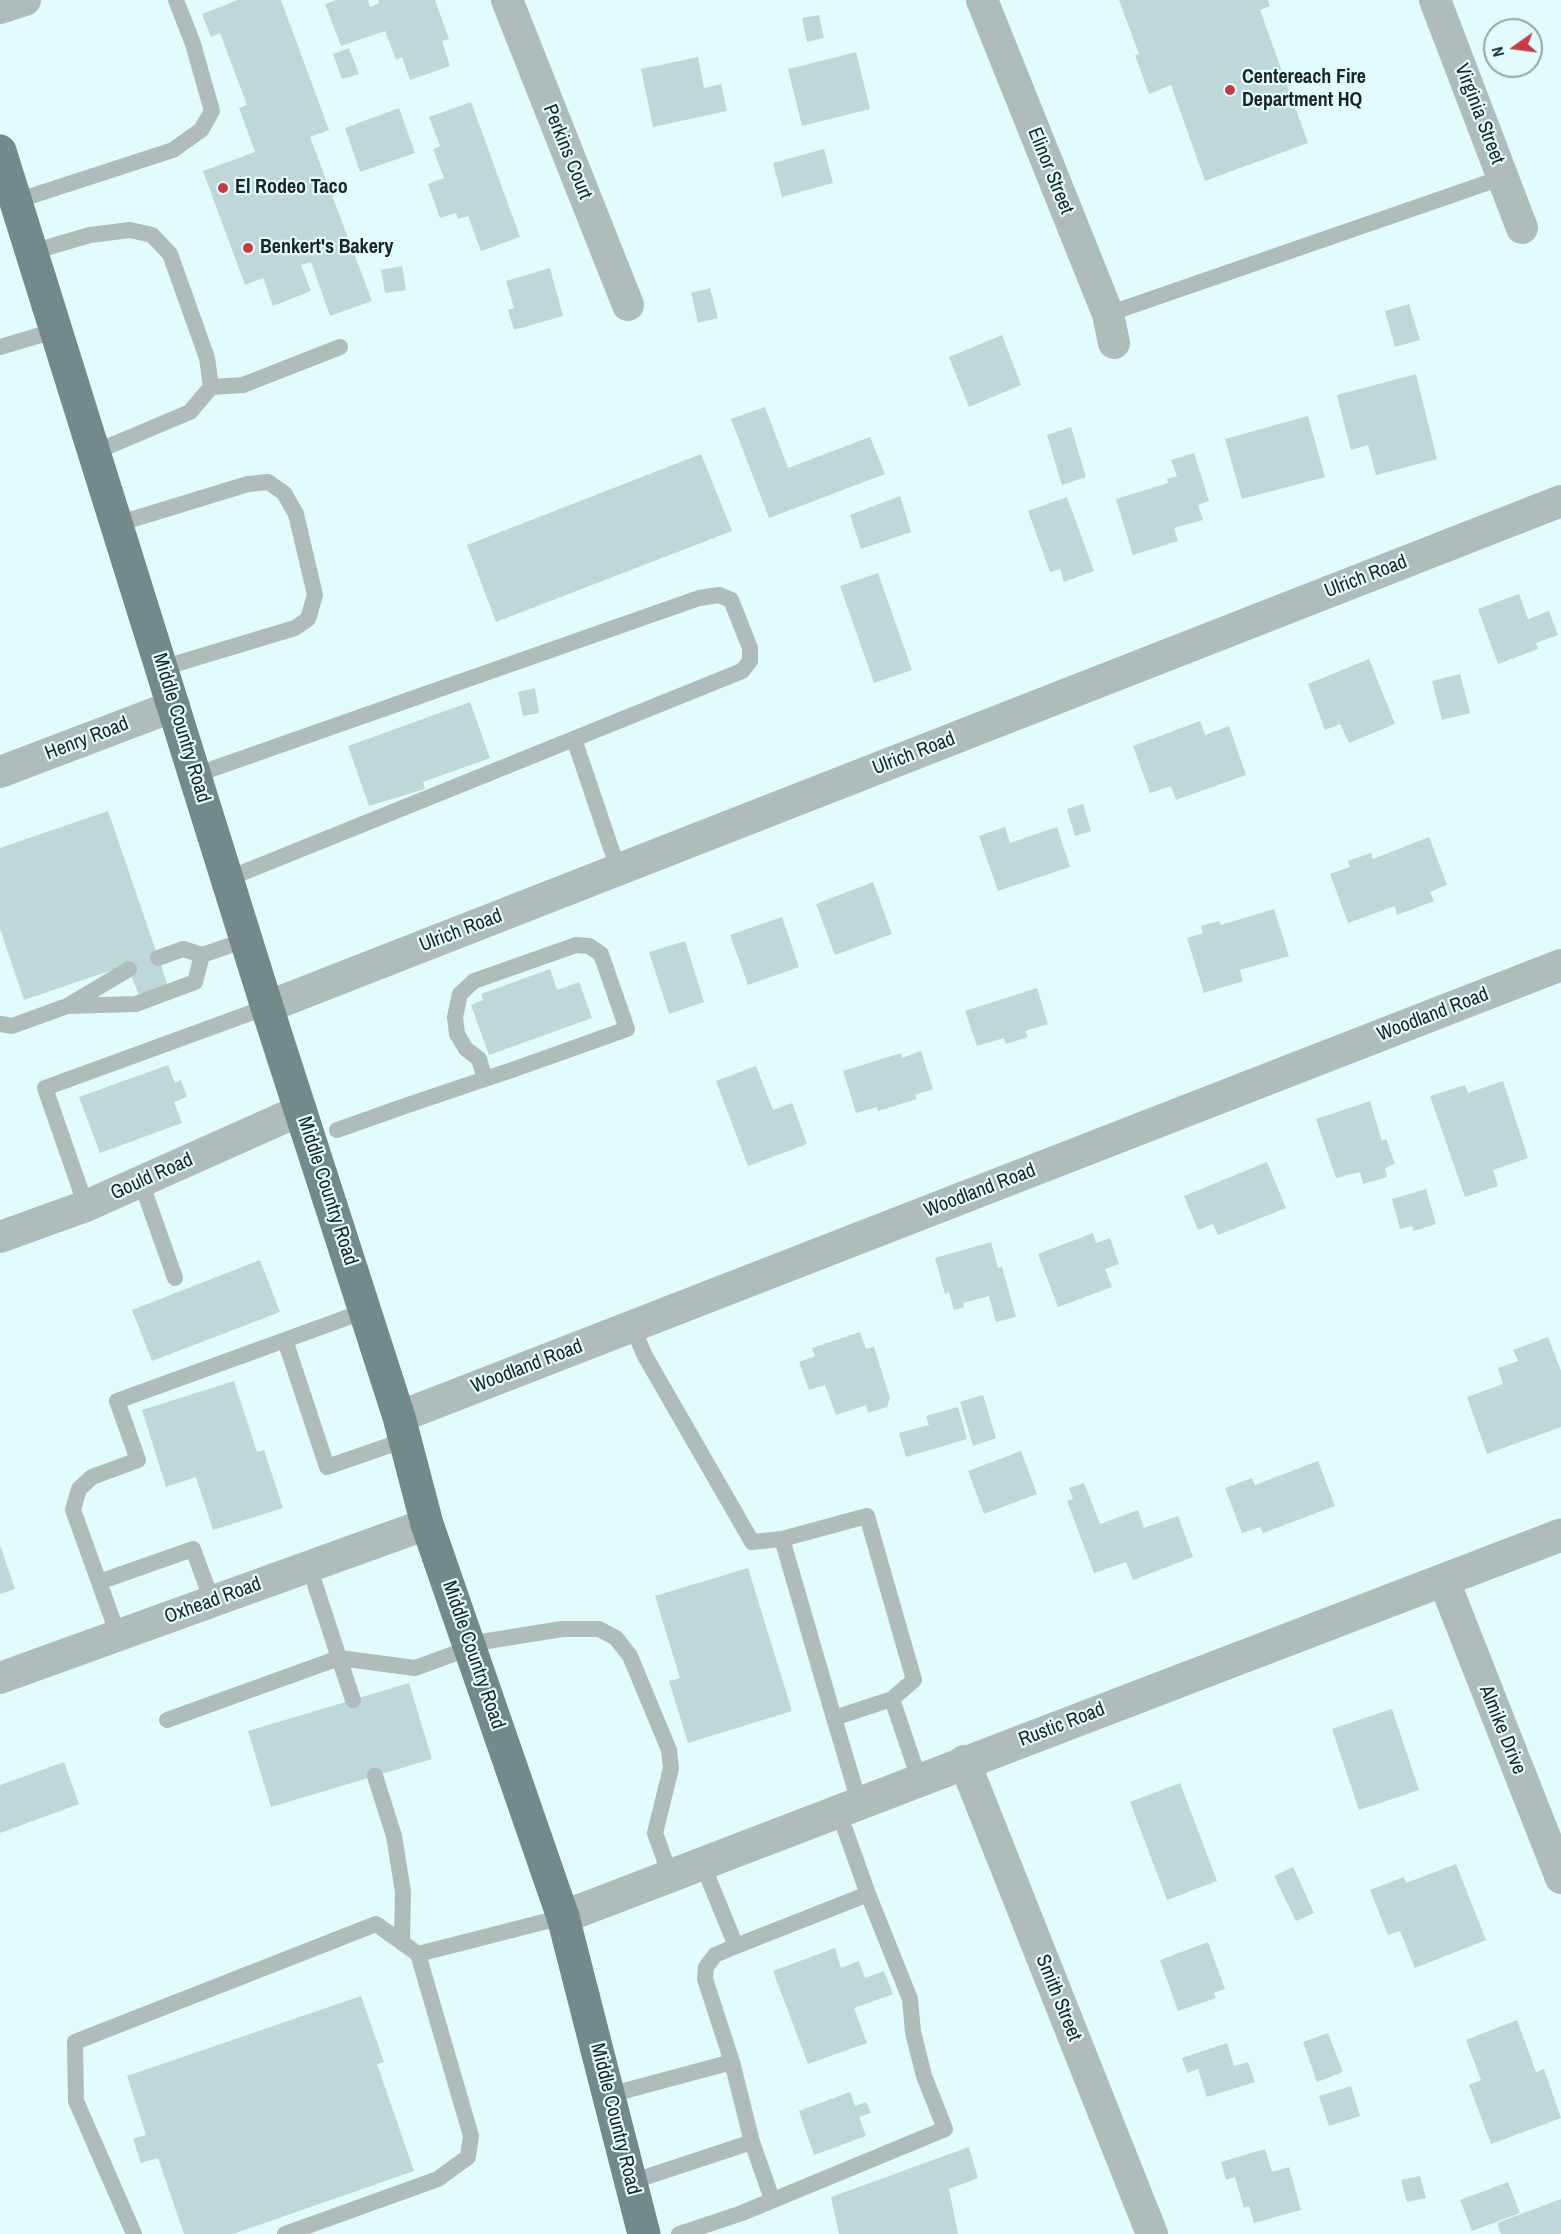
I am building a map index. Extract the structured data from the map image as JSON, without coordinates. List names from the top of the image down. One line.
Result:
{"streets":{"main road":["Middle Country Road"],"street":["Virginia Street","Perkins Court","Elinor Street","Ulrich Road","Henry Road","Woodland Road","Gould Road","Oxhead Road","Rustic Road","Almike Drive","Smith Street"]},"crossings":[["Ulrich Road","Middle Country Road"],["Middle Country Road","Henry Road"],["Middle Country Road","Woodland Road"],["Middle Country Road","Gould Road"],["Middle Country Road","Oxhead Road"],["Middle Country Road","Rustic Road"],["Rustic Road","Almike Drive"],["Rustic Road","Smith Street"]],"places":["Centereach Fire Department HQ","El Rodeo Taco","Benkert's Bakery"],"north":"left"}
